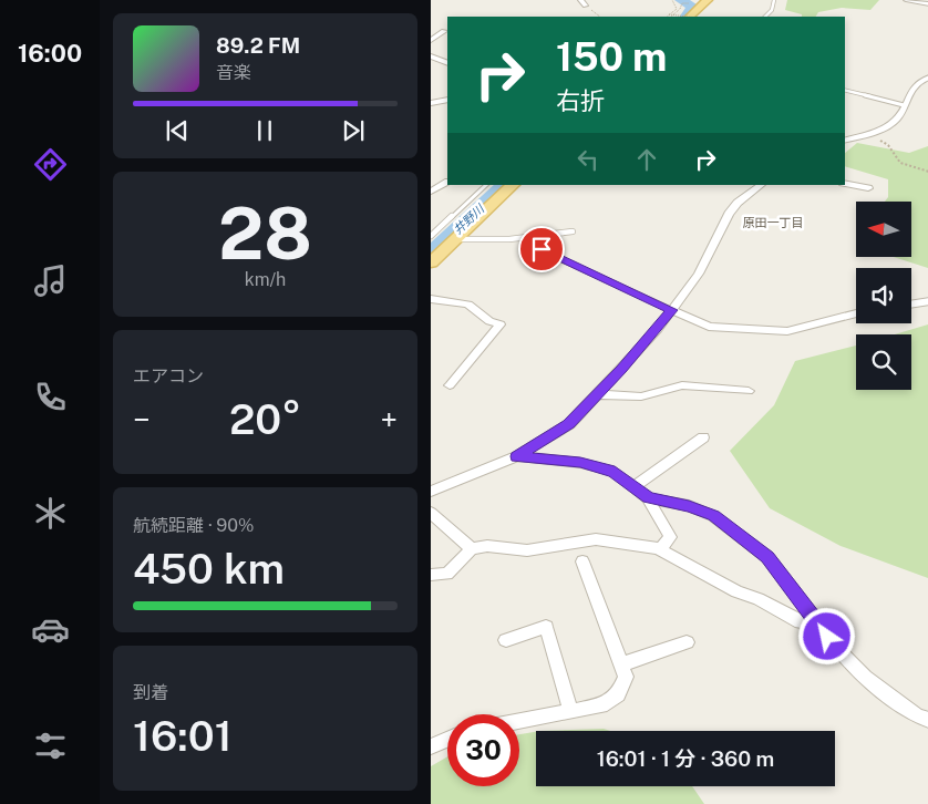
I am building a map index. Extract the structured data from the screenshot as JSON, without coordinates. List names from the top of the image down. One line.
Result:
{"districts":["原田一丁目"],"water":["井野川"],"north":"left","page":{"tabs":"16:00","turn":["150 m","右折"],"song":["89.2 FM","音楽"],"tile":[["28","km/h"],"エアコン",["航続距離 · 90%","450 km"],["到着","16:01"]],"heat":["−","20°","+"],"limit":"30","trip":"16:01 · 1 分 · 360 m"}}
